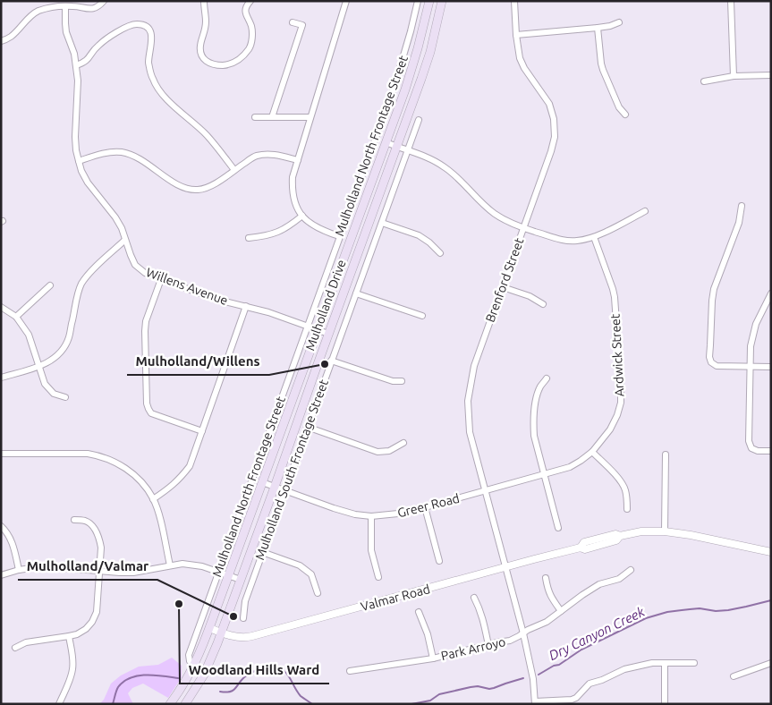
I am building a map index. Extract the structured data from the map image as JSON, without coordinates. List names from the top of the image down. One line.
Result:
{"streets":{"main road":["Mulholland Drive"],"street":["Mulholland North Frontage Street","Brenford Street","Willens Avenue","Ardwick Street","Mulholland South Frontage Street","Greer Road","Valmar Road","Park Arroyo"]},"crossings":[["Mulholland North Frontage Street","Willens Avenue"],["Mulholland North Frontage Street","Mulholland Drive"],["Brenford Street","Greer Road"],["Brenford Street","Valmar Road"],["Brenford Street","Park Arroyo"],["Willens Avenue","Mulholland Drive"],["Mulholland Drive","Greer Road"],["Mulholland Drive","Valmar Road"],["Ardwick Street","Greer Road"],["Mulholland South Frontage Street","Greer Road"]],"water":["Dry Canyon Creek"],"places":["Mulholland/Willens","Woodland Hills Ward","Mulholland/Valmar"]}
